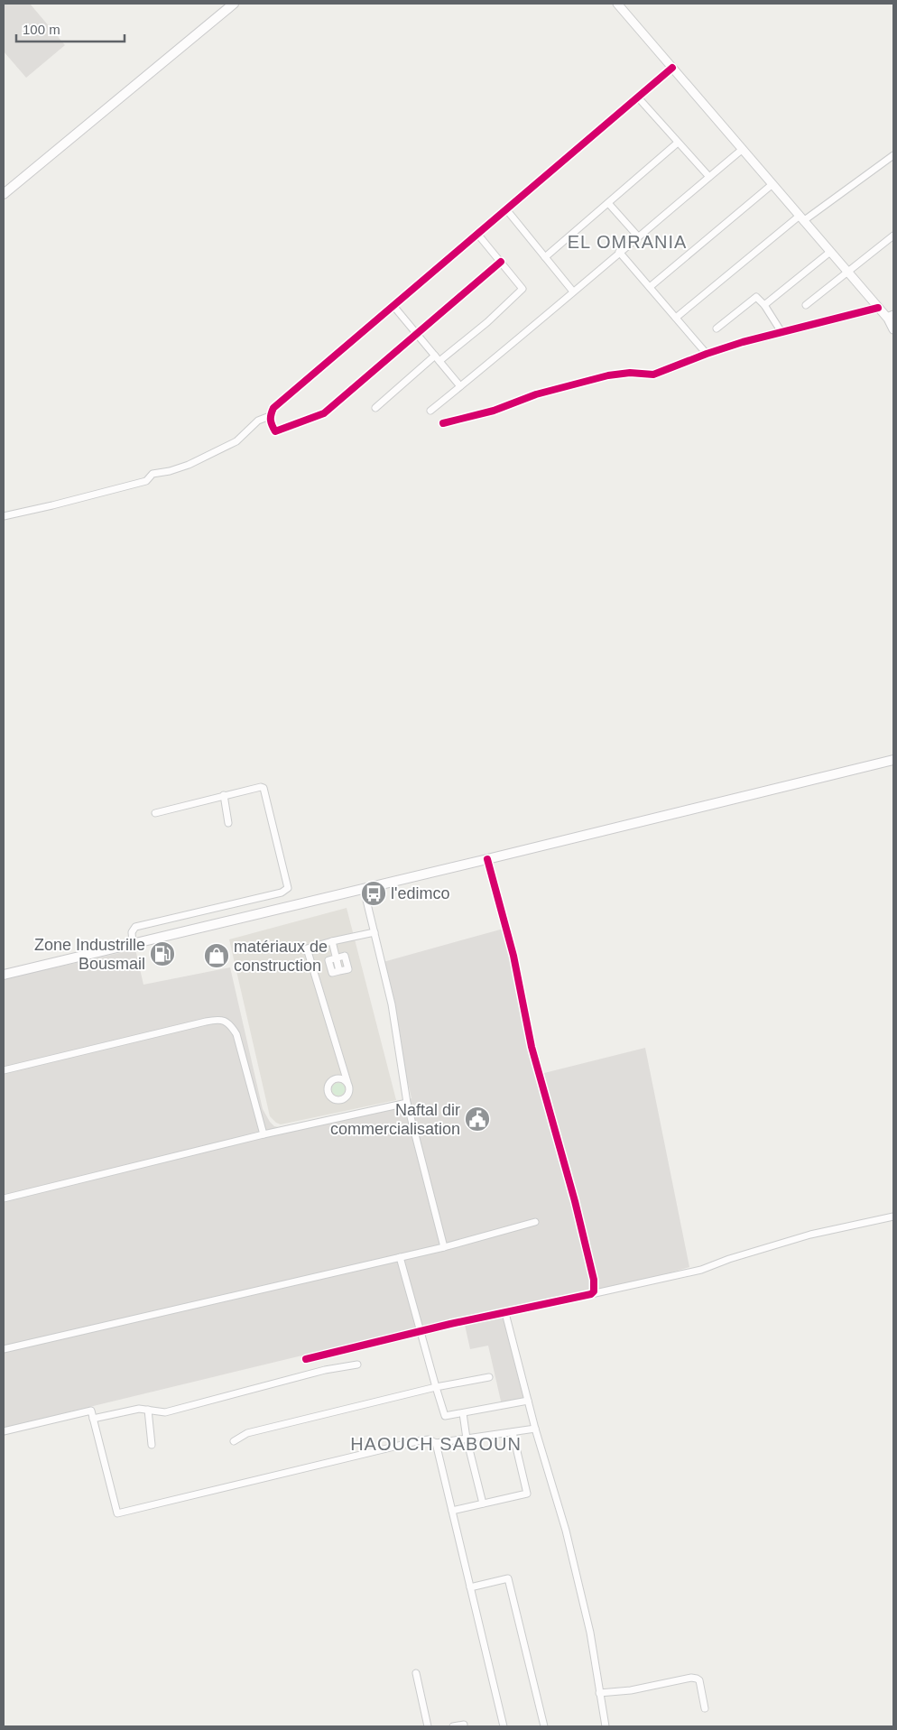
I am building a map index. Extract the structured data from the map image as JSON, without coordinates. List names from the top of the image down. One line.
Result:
{"districts":["EL OMRANIA","HAOUCH SABOUN"],"places":{"bus stop":["l'edimco"],"fuel station":["Zone Industrille Bousmail"],"shop":["matériaux de construction"],"public building":["Naftal dir commercialisation"]},"scale_bar":"100 m"}
